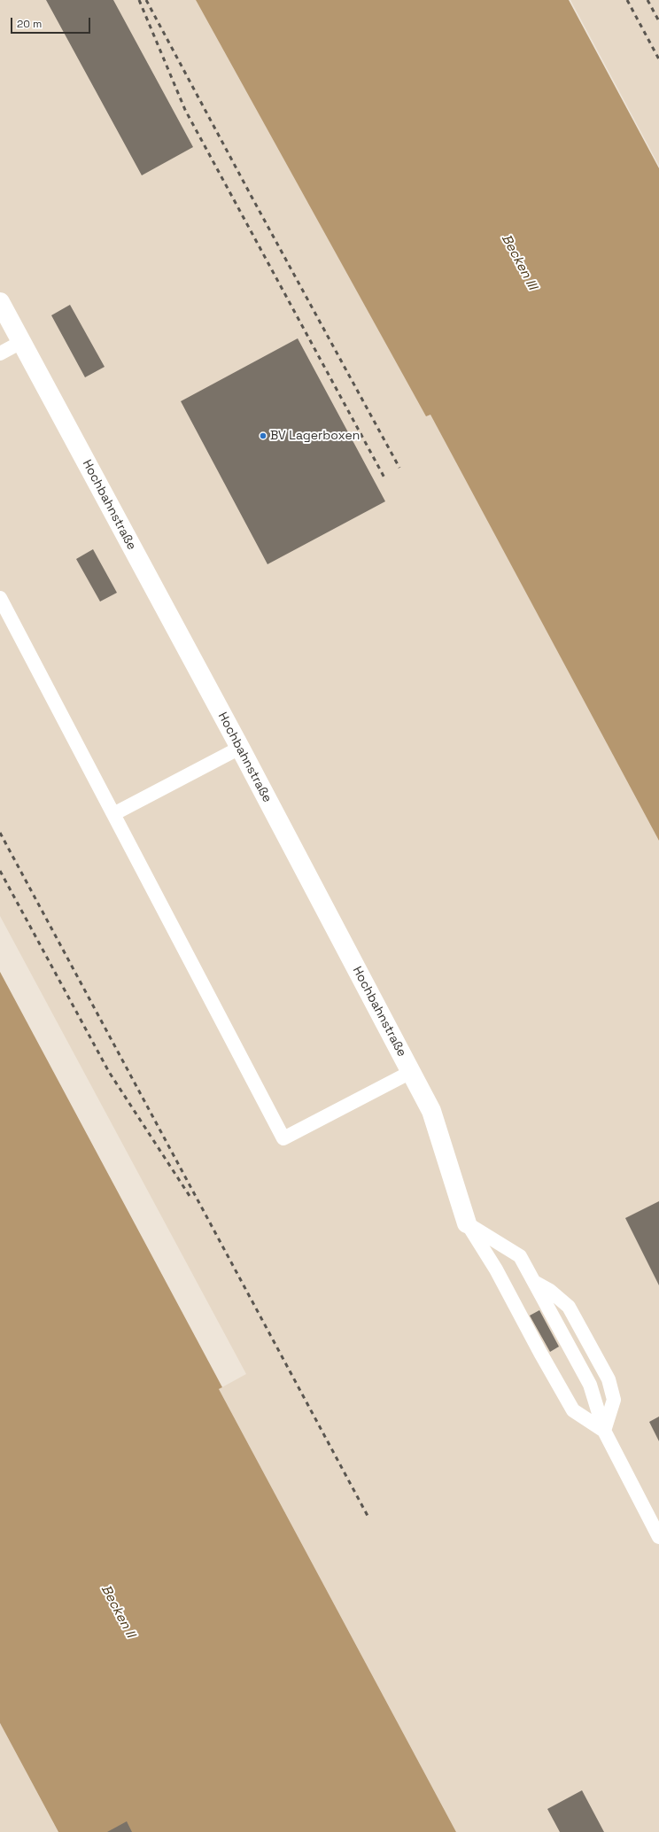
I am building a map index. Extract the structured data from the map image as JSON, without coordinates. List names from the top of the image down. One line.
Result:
{"streets":{"street":["Hochbahnstraße"]},"water":["Becken III","Becken II"],"places":["BV Lagerboxen"],"scale_bar":"20 m"}
